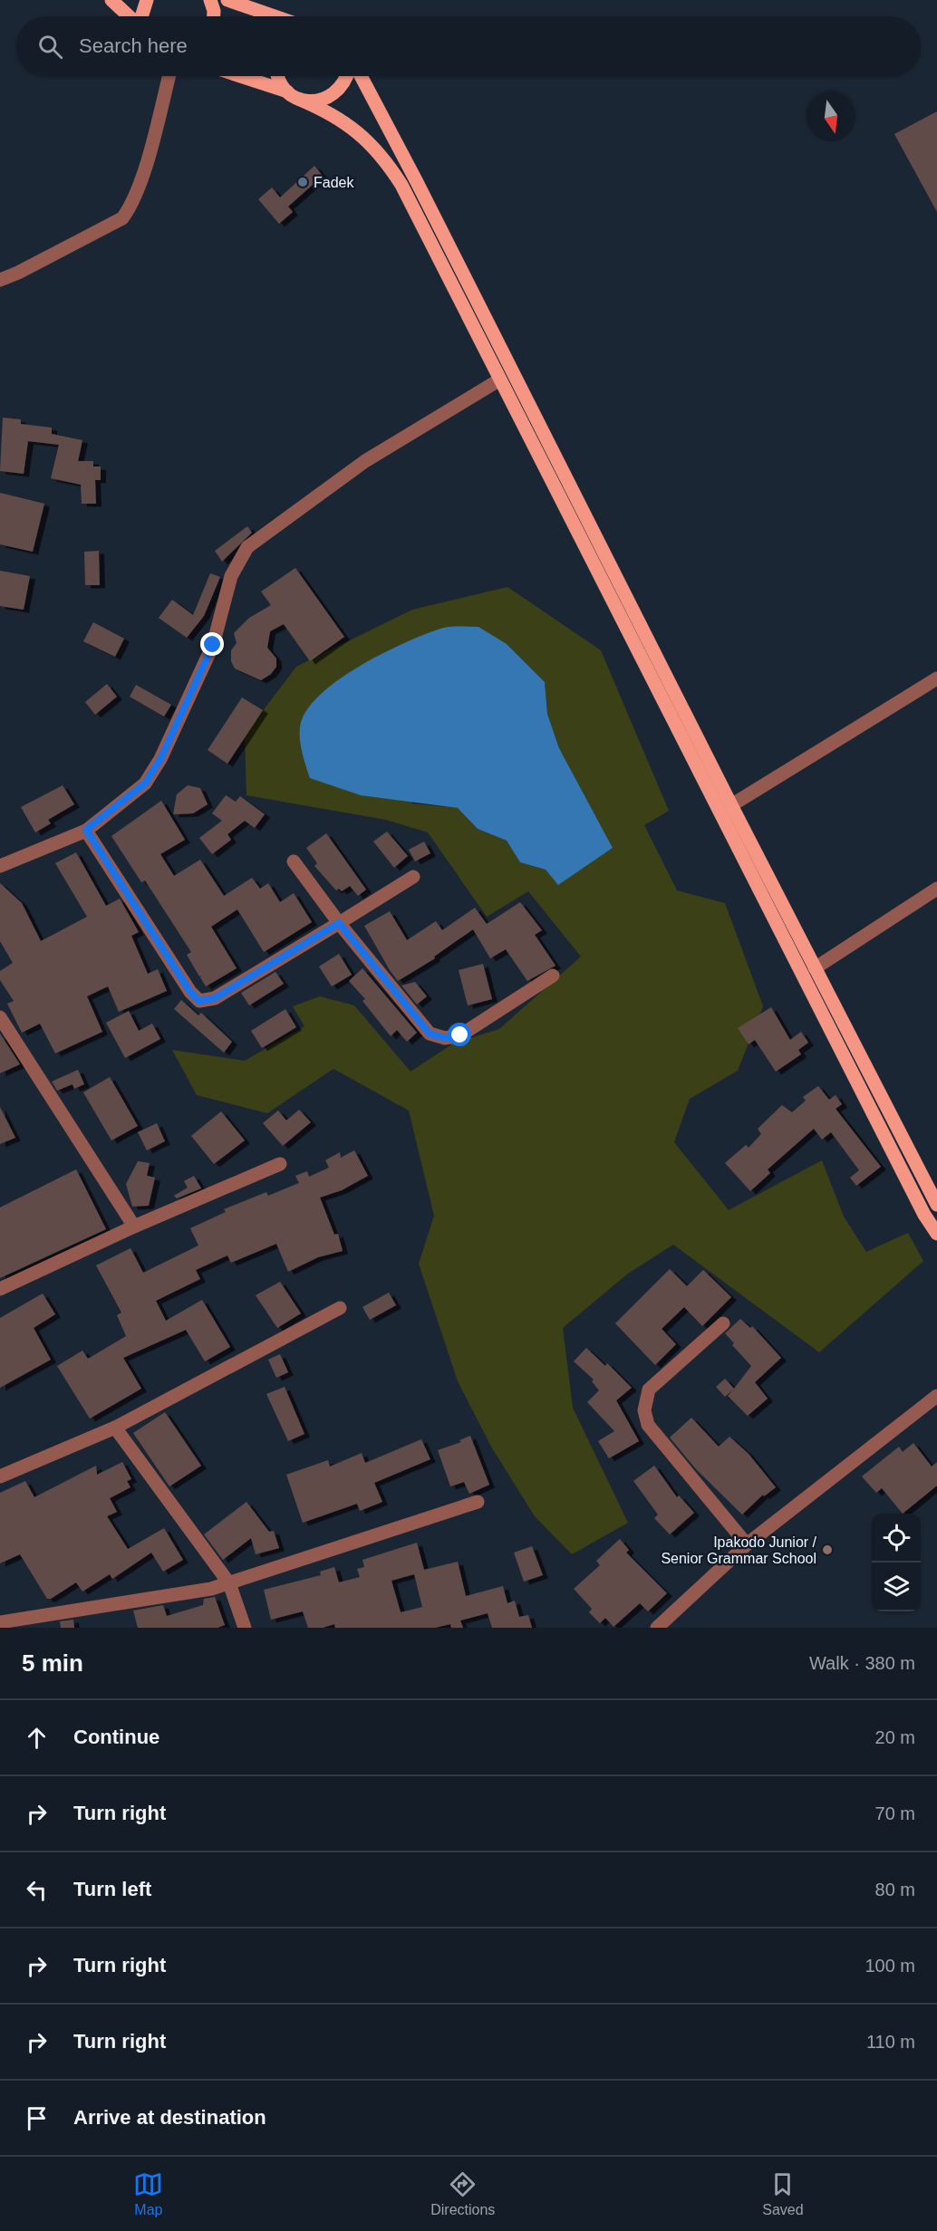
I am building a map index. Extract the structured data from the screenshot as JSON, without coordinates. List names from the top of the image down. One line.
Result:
{"places":["Fadek","Ipakodo Junior / Senior Grammar School"],"north":"bottom","page":{"search":"Search here","heading":["5 min","Walk · 380 m"],"list":[["Continue","20 m"],["Turn right","70 m"],["Turn left","80 m"],["Turn right","100 m"],["Turn right","110 m"],"Arrive at destination"],"nav":["Map","Directions","Saved"]}}
